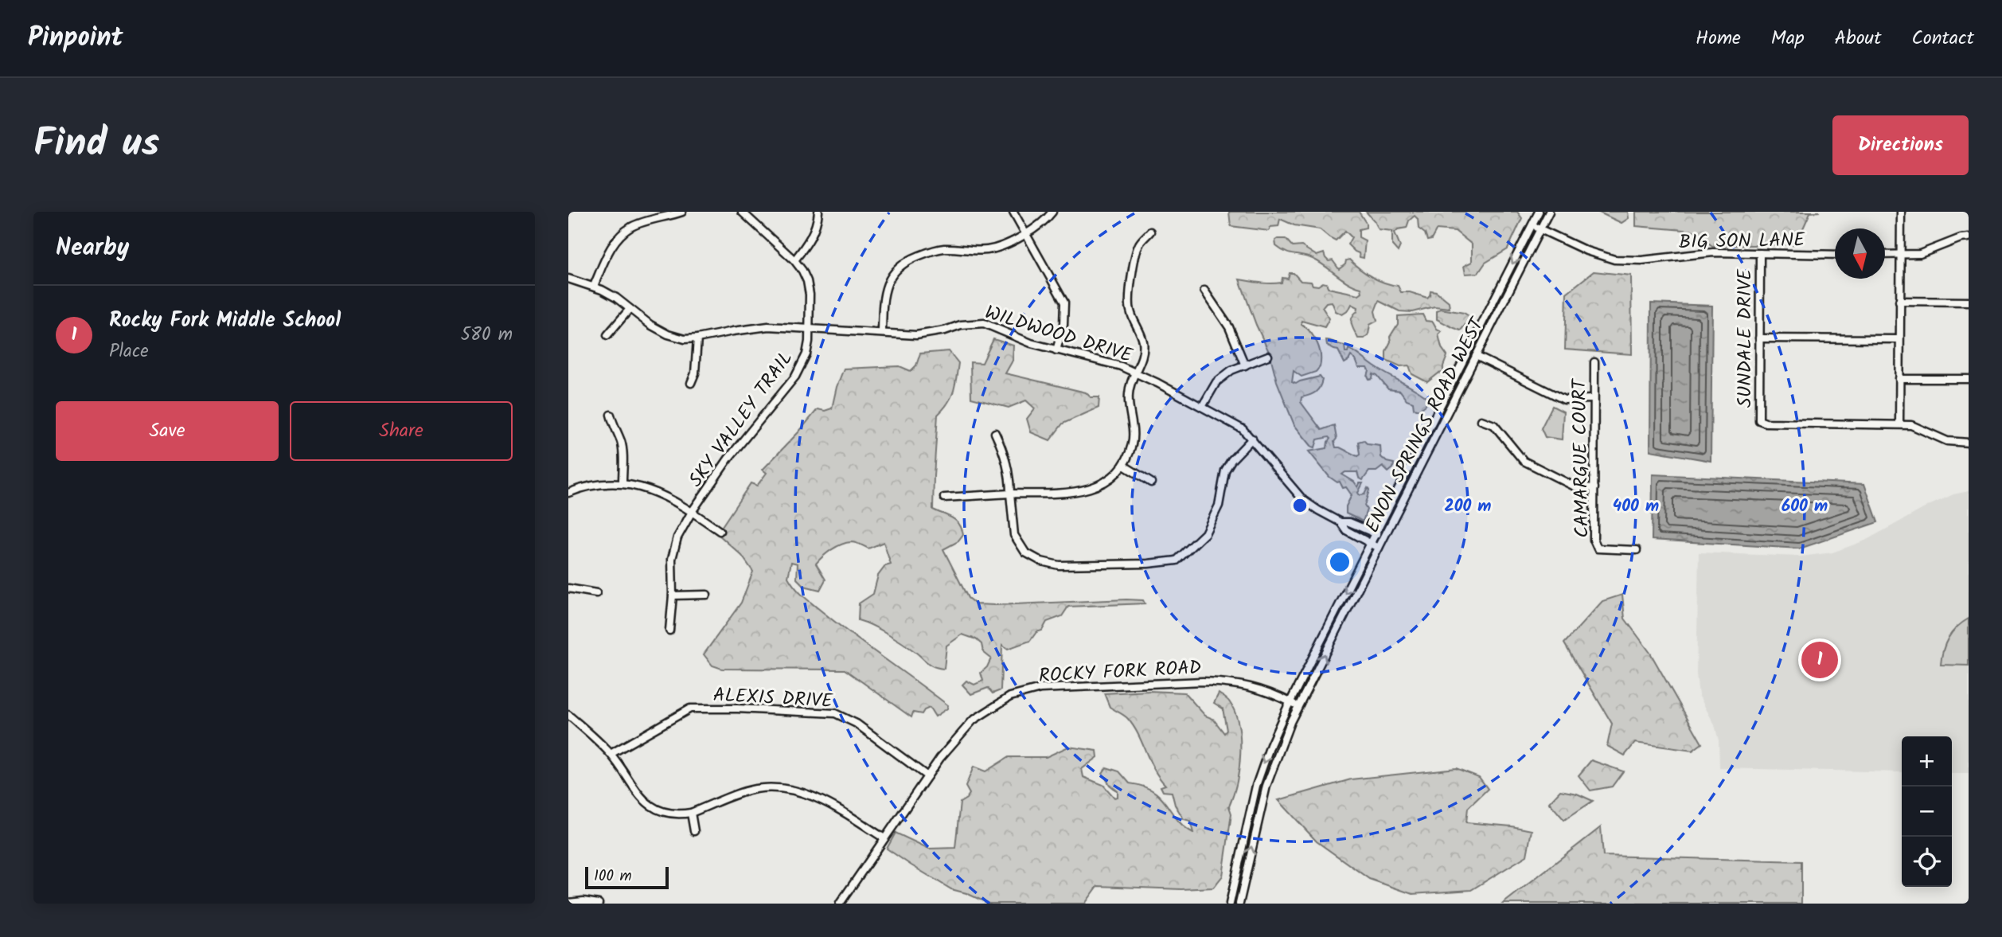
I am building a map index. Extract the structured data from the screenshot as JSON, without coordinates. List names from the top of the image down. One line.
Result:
{"streets":{"street":["BIG SON LANE","WILDWOOD DRIVE","SUNDALE DRIVE","SKY VALLEY TRAIL","ENON SPRINGS ROAD WEST","CAMARGUE COURT","ROCKY FORK ROAD","ALEXIS DRIVE"]},"crossings":[["BIG SON LANE","SUNDALE DRIVE"],["BIG SON LANE","ENON SPRINGS ROAD WEST"],["WILDWOOD DRIVE","SKY VALLEY TRAIL"],["WILDWOOD DRIVE","ENON SPRINGS ROAD WEST"],["ENON SPRINGS ROAD WEST","ROCKY FORK ROAD"],["ROCKY FORK ROAD","ALEXIS DRIVE"]],"scale_bar":"100 m","north":"bottom","page":{"header":"Pinpoint","nav":["Home","Map","About","Contact"],"title":"Find us","buttons":["Directions",["Save","Share"]],"heading":"Nearby","list":[{"mark":"1","name":"Rocky Fork Middle School","note":"Place","value":"580 m"}],"pins":"1","map_buttons":["+","−"],"scale":"100 m"},"rings":["200 m","400 m","600 m"]}
